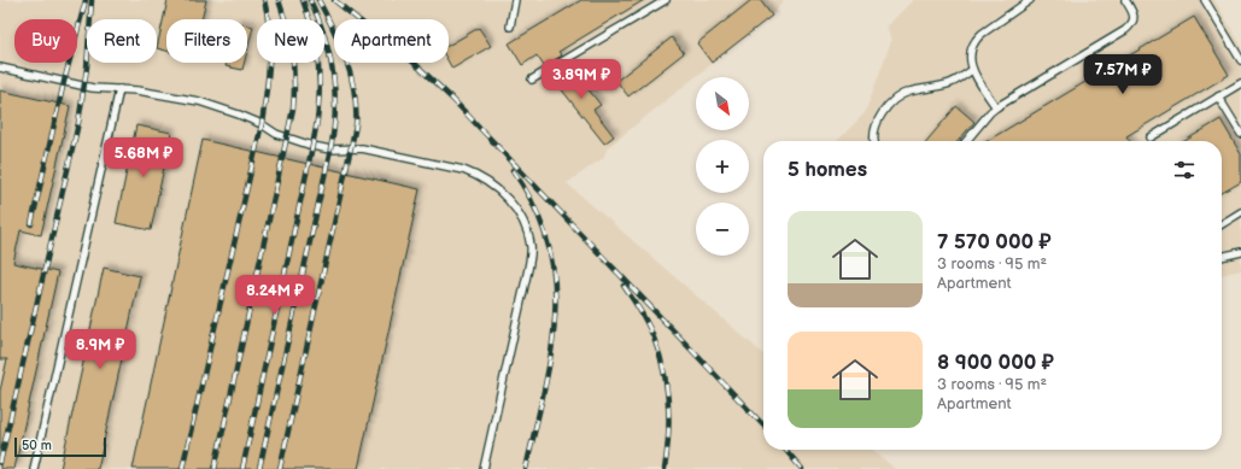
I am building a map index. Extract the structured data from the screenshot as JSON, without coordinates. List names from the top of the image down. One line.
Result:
{"scale_bar":"50 m","north":"bottom right","page":{"chip":["Buy","Rent","Filters","New","Apartment"],"price":["7.57M ₽","3.89M ₽","5.68M ₽","8.24M ₽","8.9M ₽"],"map_buttons":["+","−"],"heading":"5 homes","list":[{"name":"7 570 000 ₽","note":"3 rooms · 95 m² · Apartment"},{"name":"8 900 000 ₽","note":"3 rooms · 95 m² · Apartment"}],"scale":"50 m"}}
